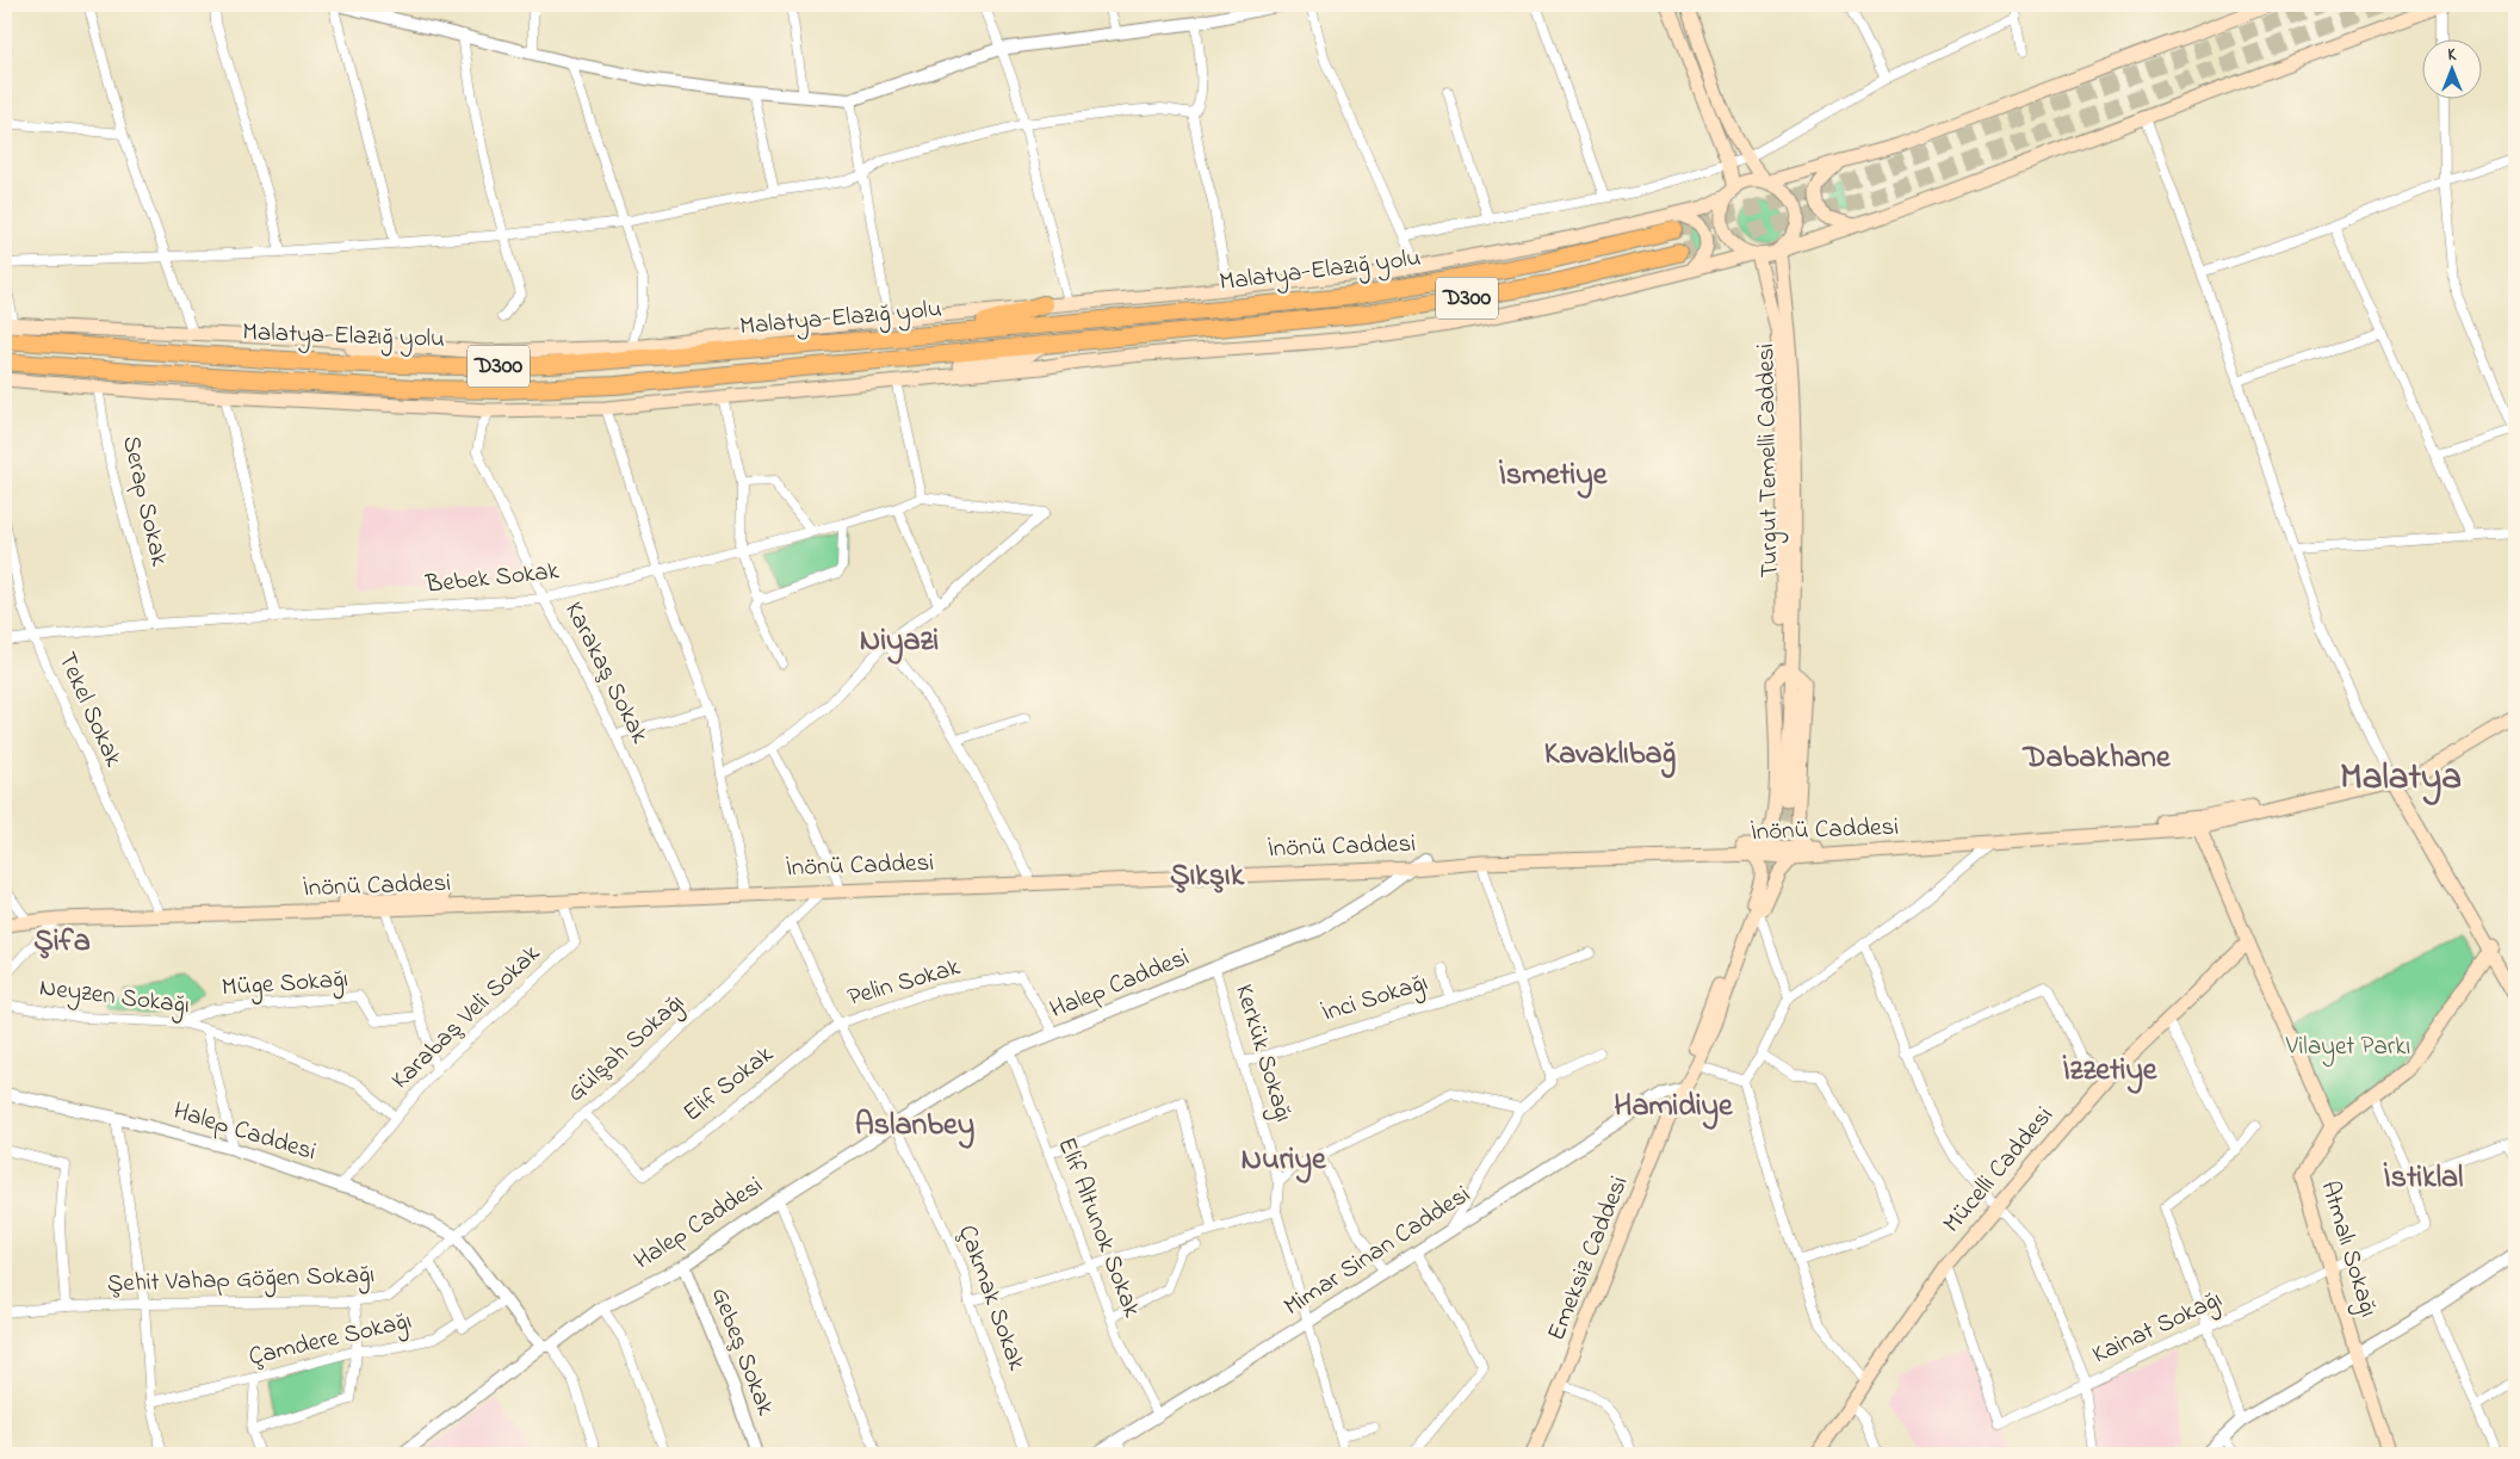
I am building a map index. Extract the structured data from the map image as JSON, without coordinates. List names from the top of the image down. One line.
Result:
{"streets":{"highway":["Malatya-Elazığ yolu","D300"],"main road":["Turgut Temelli Caddesi","İnönü Caddesi","Mücelli Caddesi","Atmalı Sokağı","Emeksiz Caddesi"],"street":["Serap Sokak","Bebek Sokak","Karakaş Sokak","Tekel Sokak","Pelin Sokak","Müge Sokağı","Halep Caddesi","Neyzen Sokağı","İnci Sokağı","Karabaş Veli Sokak","Gülşah Sokağı","Kerkük Sokağı","Elif Sokak","Elif Altunok Sokak","Mimar Sinan Caddesi","Şehit Vahap Göğen Sokağı","Çakmak Sokak","Kainat Sokağı","Çamdere Sokağı","Gebeş Sokak"]},"crossings":[["Turgut Temelli Caddesi","İnönü Caddesi"],["Turgut Temelli Caddesi","Emeksiz Caddesi"],["Serap Sokak","Bebek Sokak"],["Bebek Sokak","Karakaş Sokak"],["Bebek Sokak","Tekel Sokak"],["Karakaş Sokak","İnönü Caddesi"],["Tekel Sokak","İnönü Caddesi"],["İnönü Caddesi","Halep Caddesi"],["İnönü Caddesi","Karabaş Veli Sokak"],["İnönü Caddesi","Gülşah Sokağı"],["İnönü Caddesi","Emeksiz Caddesi"],["Pelin Sokak","Halep Caddesi"],["Pelin Sokak","Elif Sokak"],["Pelin Sokak","Çakmak Sokak"],["Müge Sokağı","Neyzen Sokağı"],["Halep Caddesi","Neyzen Sokağı"],["Halep Caddesi","Karabaş Veli Sokak"],["Halep Caddesi","Gülşah Sokağı"],["Halep Caddesi","Kerkük Sokağı"],["Halep Caddesi","Elif Altunok Sokak"],["Halep Caddesi","Şehit Vahap Göğen Sokağı"],["Halep Caddesi","Çakmak Sokak"],["Halep Caddesi","Çamdere Sokağı"],["Halep Caddesi","Gebeş Sokak"],["İnci Sokağı","Kerkük Sokağı"],["Gülşah Sokağı","Elif Sokak"],["Gülşah Sokağı","Şehit Vahap Göğen Sokağı"],["Gülşah Sokağı","Çakmak Sokak"],["Kerkük Sokağı","Mimar Sinan Caddesi"],["Elif Sokak","Çakmak Sokak"],["Mücelli Caddesi","Kainat Sokağı"],["Elif Altunok Sokak","Mimar Sinan Caddesi"],["Atmalı Sokağı","Kainat Sokağı"],["Mimar Sinan Caddesi","Emeksiz Caddesi"]],"districts":["İsmetiye","Niyazi","Kavaklıbağ","Dabakhane","Malatya","Şıkşık","Şifa","İzzetiye","Hamidiye","Aslanbey","Nuriye","İstiklal"],"parks":["Vilayet Parkı"],"north":"top"}
